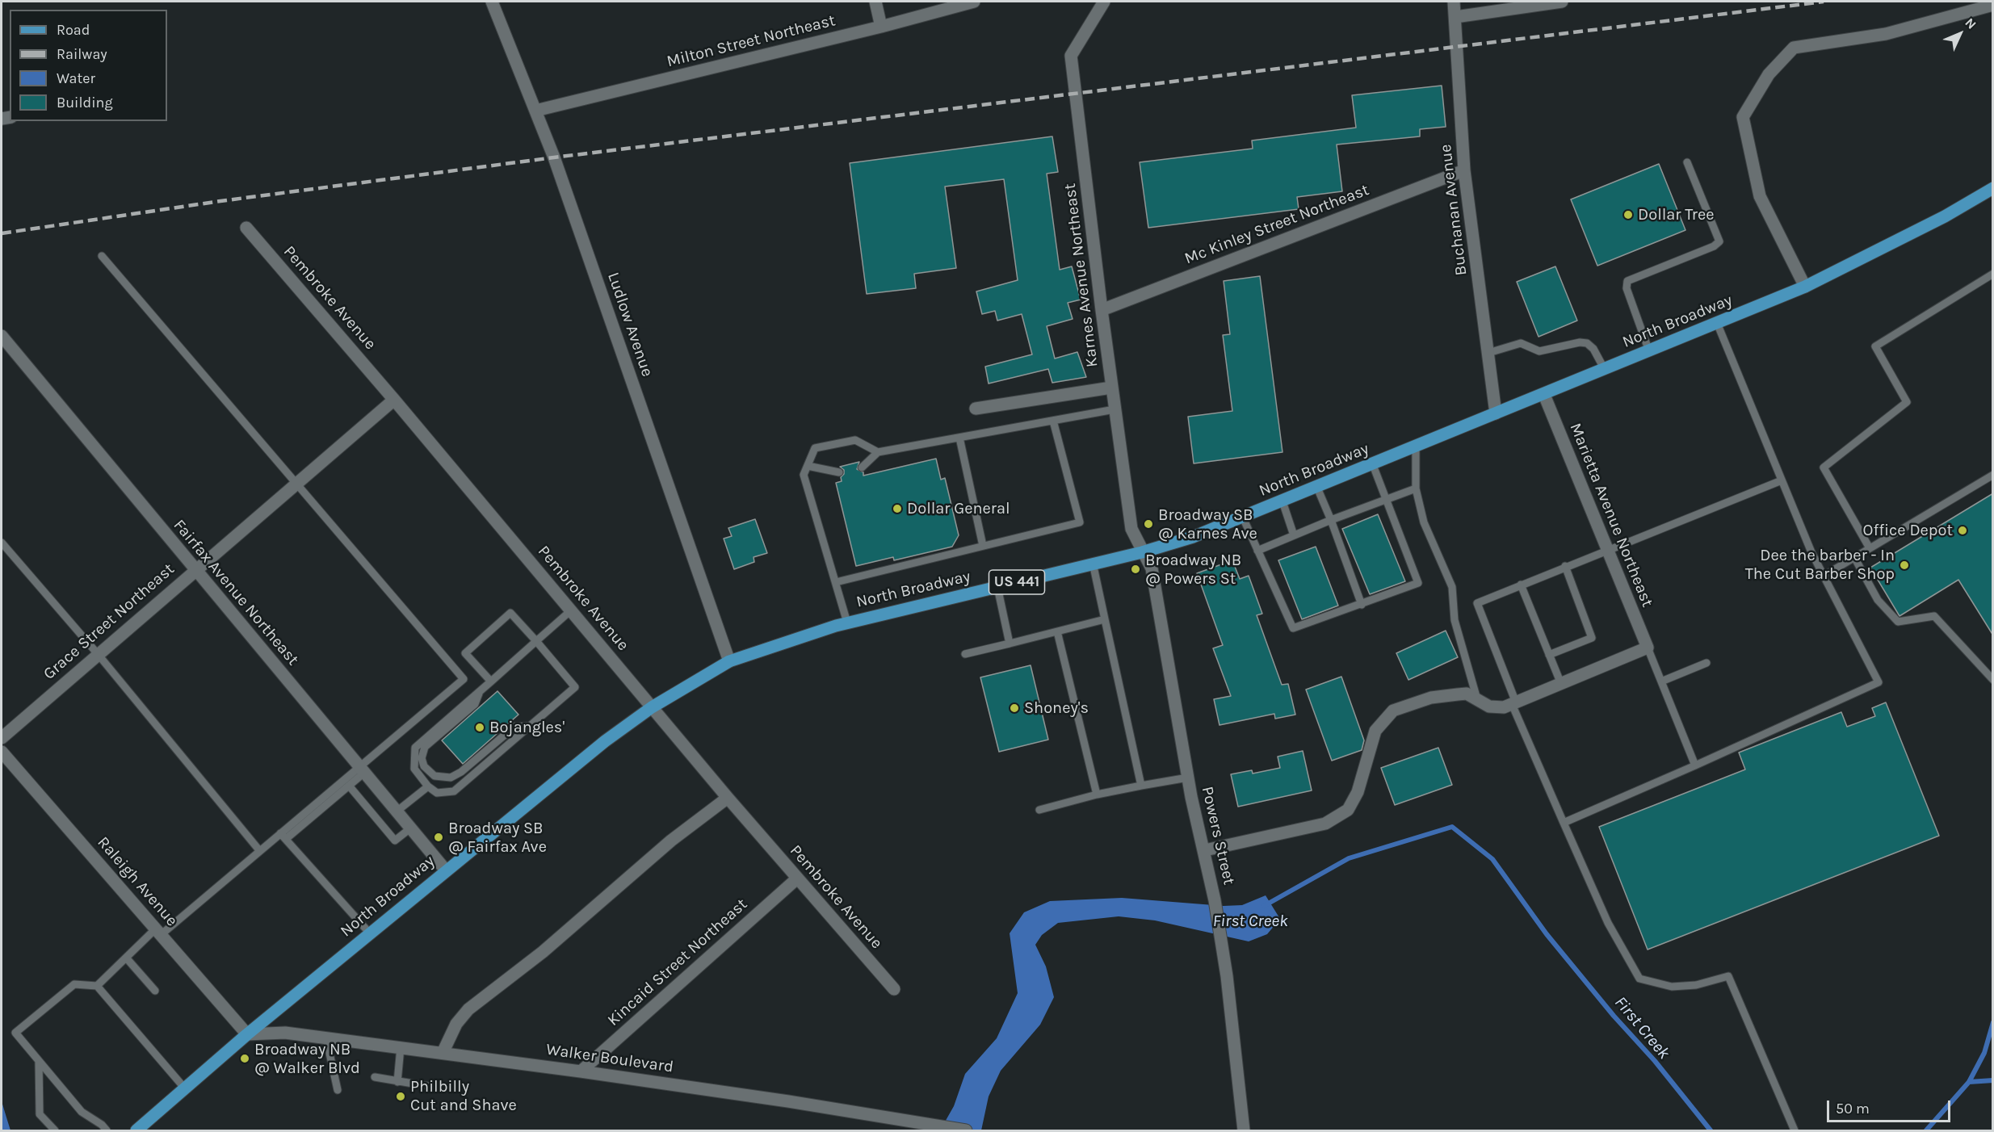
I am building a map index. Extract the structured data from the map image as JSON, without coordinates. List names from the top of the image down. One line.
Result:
{"streets":{"main road":["North Broadway","US 441"],"street":["Milton Street Northeast","Buchanan Avenue","Mc Kinley Street Northeast","Karnes Avenue Northeast","Pembroke Avenue","Ludlow Avenue","Marietta Avenue Northeast","Fairfax Avenue Northeast","Grace Street Northeast","Powers Street","Raleigh Avenue","Kincaid Street Northeast","Walker Boulevard"]},"crossings":[["Milton Street Northeast","Ludlow Avenue"],["Buchanan Avenue","Mc Kinley Street Northeast"],["Buchanan Avenue","North Broadway"],["Mc Kinley Street Northeast","Karnes Avenue Northeast"],["Karnes Avenue Northeast","North Broadway"],["Karnes Avenue Northeast","Powers Street"],["Pembroke Avenue","North Broadway"],["Pembroke Avenue","Grace Street Northeast"],["Pembroke Avenue","Kincaid Street Northeast"],["North Broadway","Ludlow Avenue"],["North Broadway","Marietta Avenue Northeast"],["North Broadway","Fairfax Avenue Northeast"],["North Broadway","Powers Street"],["North Broadway","Raleigh Avenue"],["North Broadway","Walker Boulevard"],["Fairfax Avenue Northeast","Grace Street Northeast"],["Raleigh Avenue","Walker Boulevard"],["Kincaid Street Northeast","Walker Boulevard"]],"water":["First Creek"],"places":["Dollar Tree","Dollar General","Broadway SB @ Karnes Ave","Office Depot","Dee the barber - In The Cut Barber Shop","Broadway NB @ Powers St","Shoney's","Bojangles'","Broadway SB @ Fairfax Ave","Broadway NB @ Walker Blvd","Philbilly Cut and Shave"],"legend":["Road","Railway","Water","Building"],"scale_bar":"50 m","north":"top right"}
